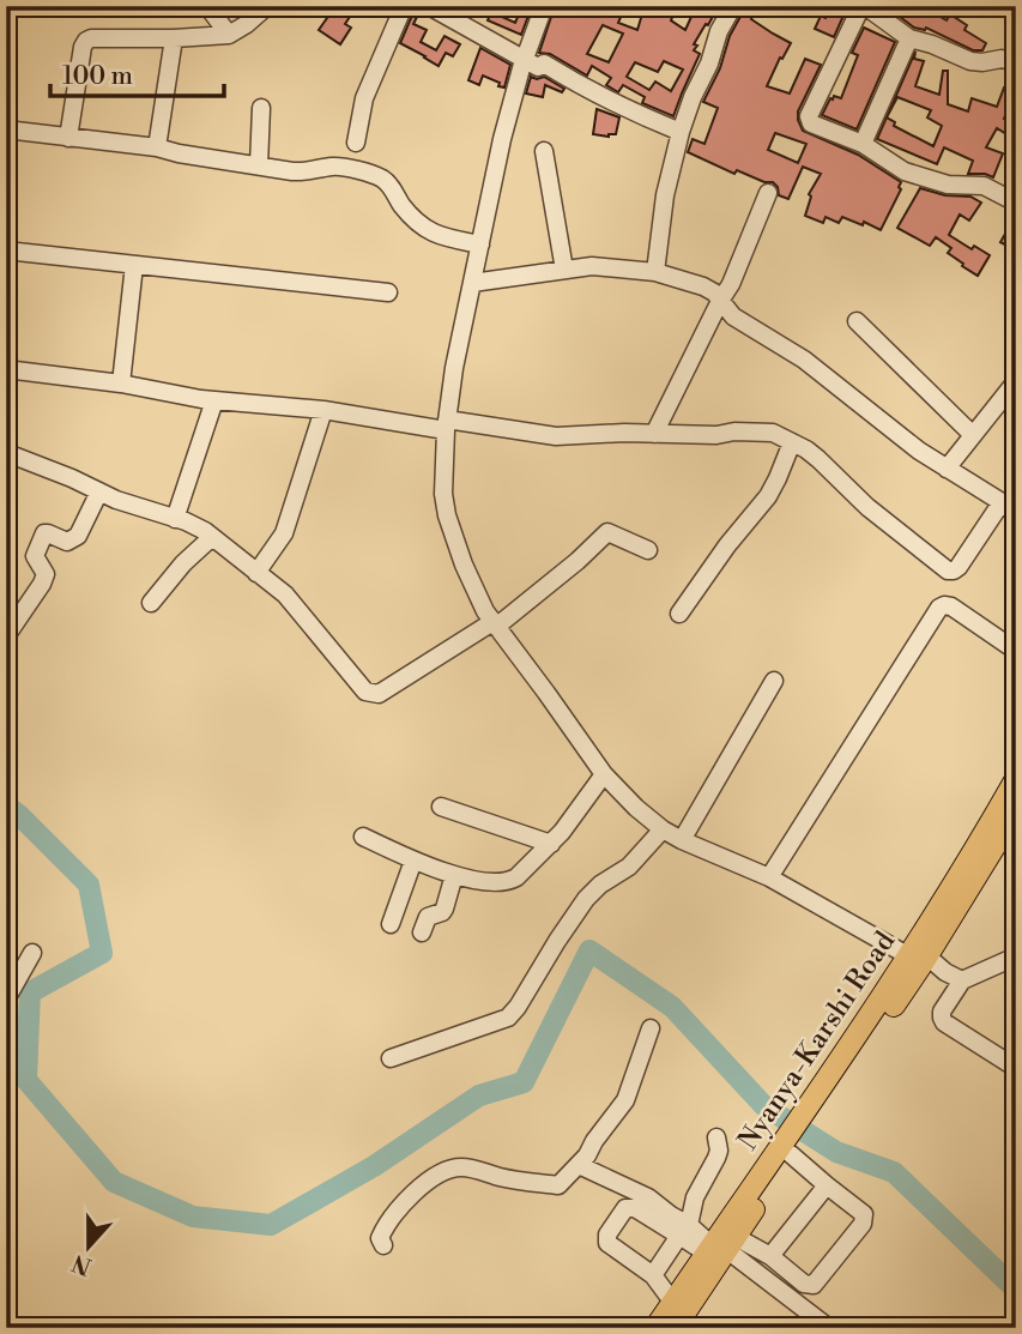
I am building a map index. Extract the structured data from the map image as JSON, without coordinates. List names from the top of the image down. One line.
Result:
{"streets":{"main road":["Nyanya-Karshi Road"]},"scale_bar":"100 m","north":"bottom"}
